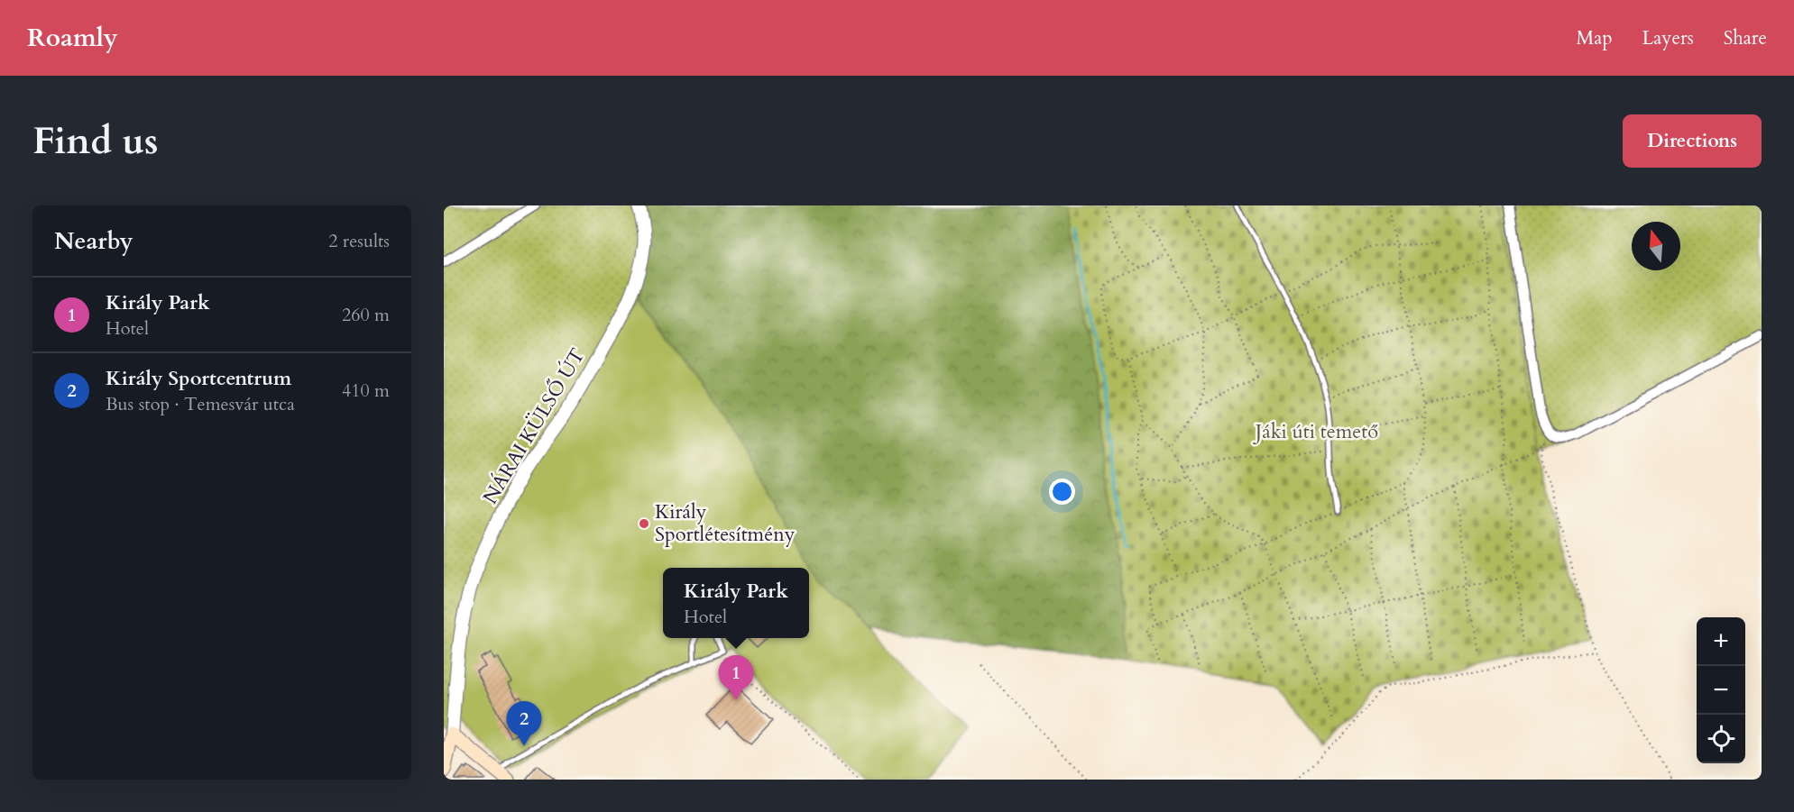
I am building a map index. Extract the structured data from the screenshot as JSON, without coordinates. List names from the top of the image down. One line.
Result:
{"streets":{"street":["NÁRAI KÜLSŐ ÚT"]},"parks":["Jáki úti temető"],"places":["Király Sportlétesítmény"],"north":"top","page":{"header":"Roamly","nav":["Map","Layers","Share"],"buttons":"Directions","title":"Find us","heading":["Nearby","2 results"],"list":[{"mark":"1","name":"Király Park","note":"Hotel","value":"260 m"},{"mark":"2","name":"Király Sportcentrum","note":"Bus stop · Temesvár utca","value":"410 m"}],"popup":["Király Park","Hotel"],"map_buttons":["+","−"],"pins":["1","2"]}}
